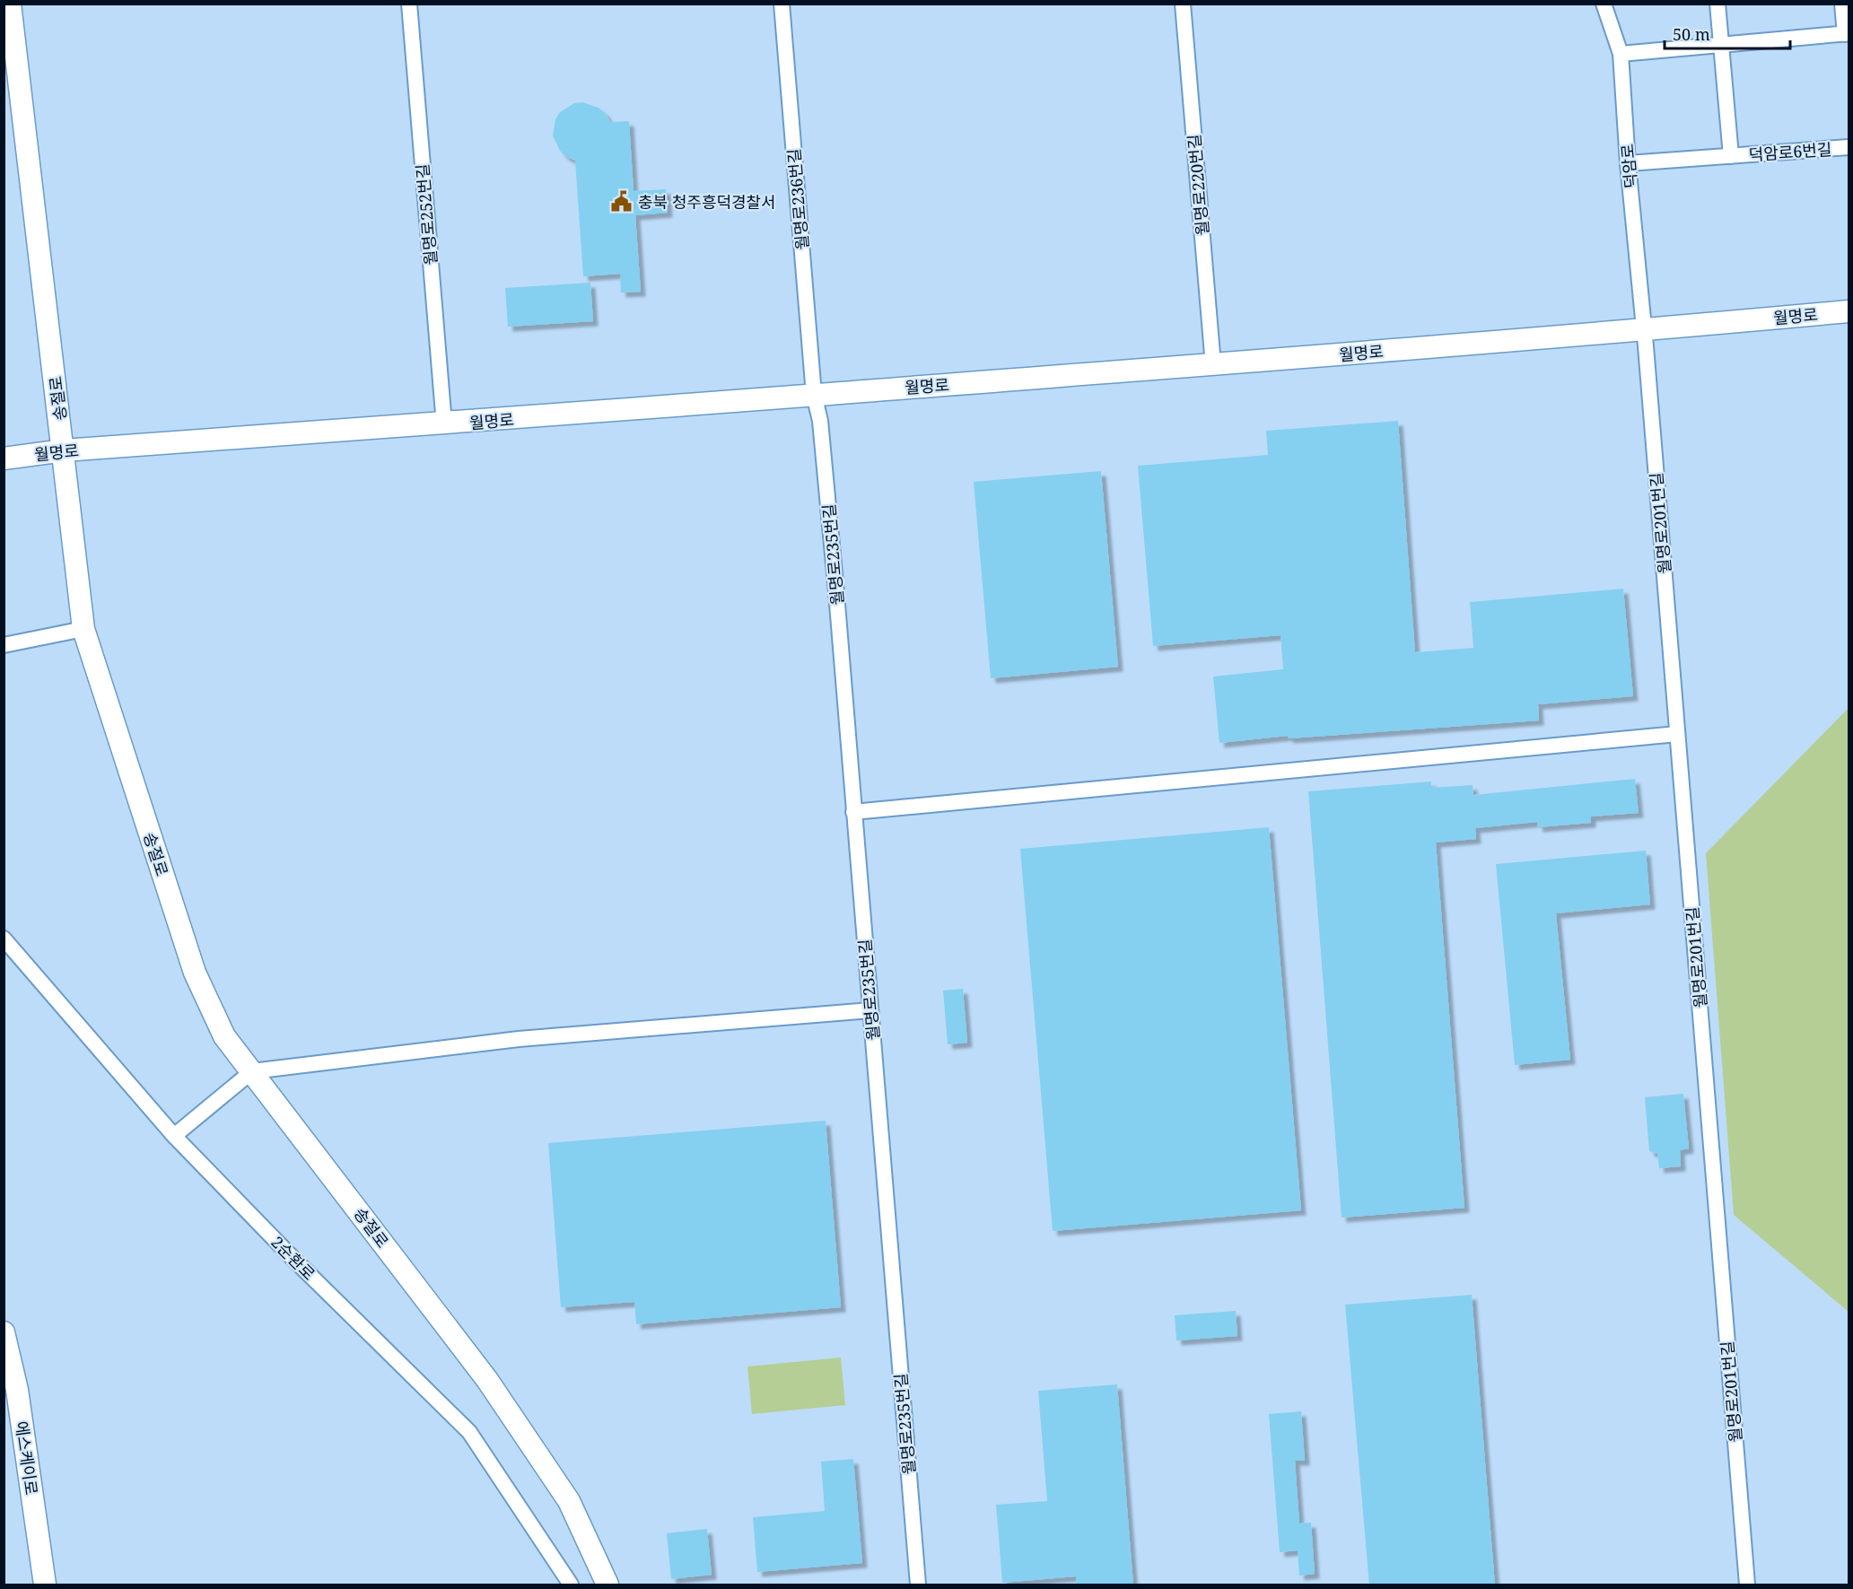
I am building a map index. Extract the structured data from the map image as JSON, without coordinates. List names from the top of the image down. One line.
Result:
{"streets":{"street":["덕암로6번길","덕암로","월명로220번길","월명로236번길","월명로252번길","월명로","송절로","월명로201번길","월명로235번길","2순환로","에스케이로"]},"crossings":[["덕암로6번길","덕암로"],["덕암로","월명로"],["덕암로","월명로201번길"],["월명로220번길","월명로"],["월명로236번길","월명로"],["월명로236번길","월명로235번길"],["월명로252번길","월명로"],["월명로","송절로"],["월명로","월명로201번길"],["월명로","월명로235번길"]],"places":{"public building":["충북 청주흥덕경찰서"]},"scale_bar":"50 m"}
